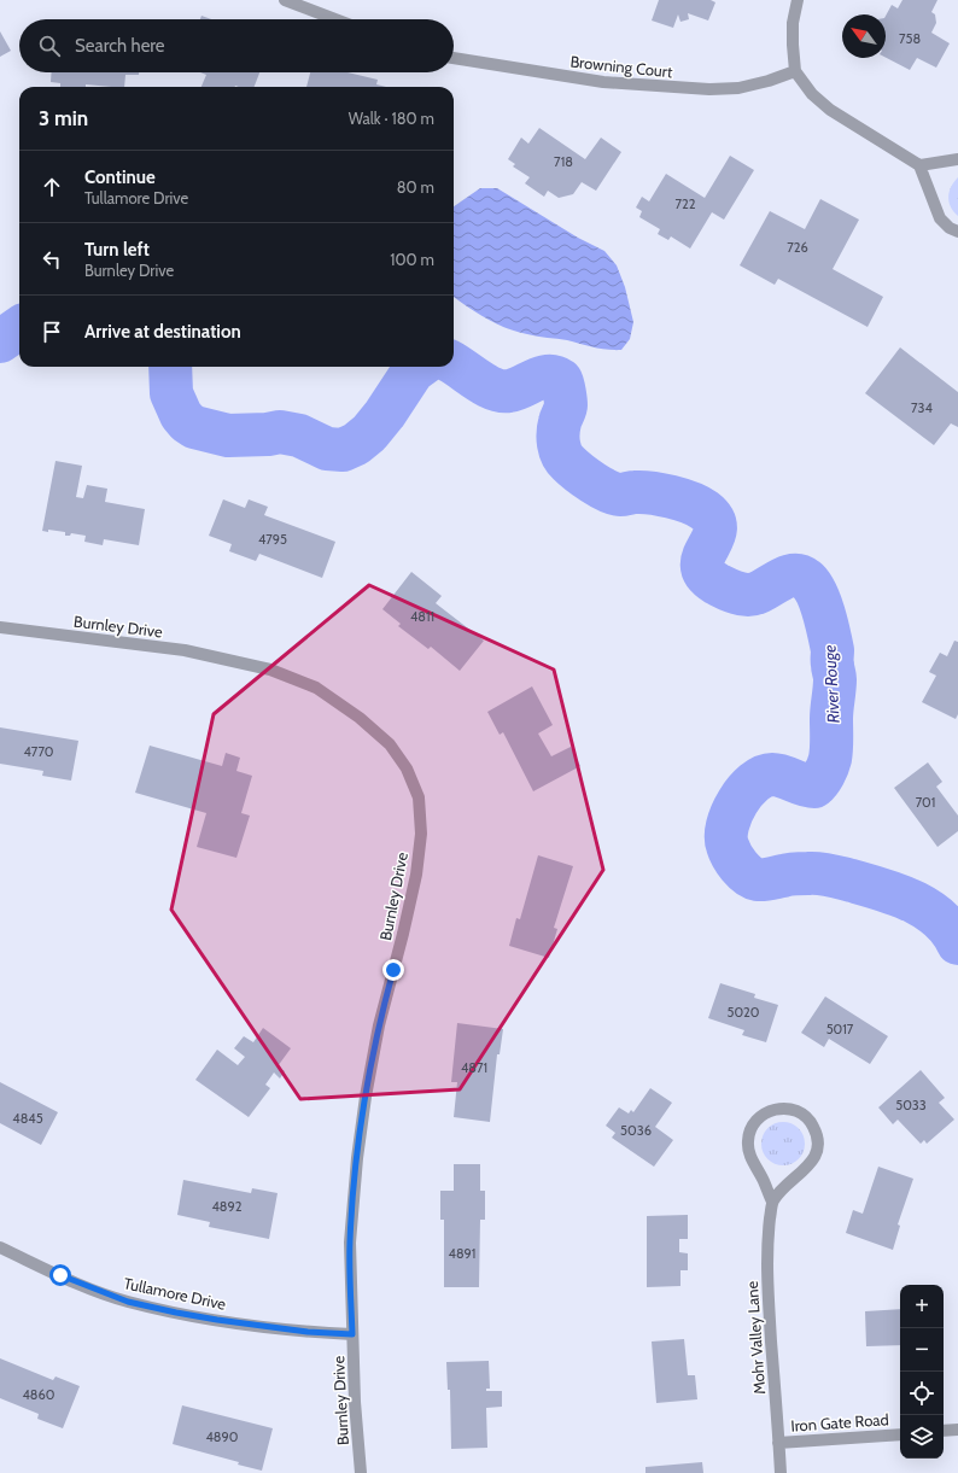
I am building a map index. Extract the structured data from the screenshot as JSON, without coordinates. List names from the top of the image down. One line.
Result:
{"streets":{"street":["Browning Court","Burnley Drive","Tullamore Drive","Mohr Valley Lane","Iron Gate Road"]},"crossings":[["Burnley Drive","Tullamore Drive"],["Mohr Valley Lane","Iron Gate Road"]],"water":["River Rouge"],"house_numbers":["758","718","722","726","734","4795","4811","4770","701","5020","5017","4871","5033","4845","5036","4892","4891","4860","4890"],"north":"top left","page":{"search":"Search here","heading":["3 min","Walk · 180 m"],"list":[["Continue","Tullamore Drive","80 m"],["Turn left","Burnley Drive","100 m"],"Arrive at destination"],"map_buttons":["+","−"]}}
